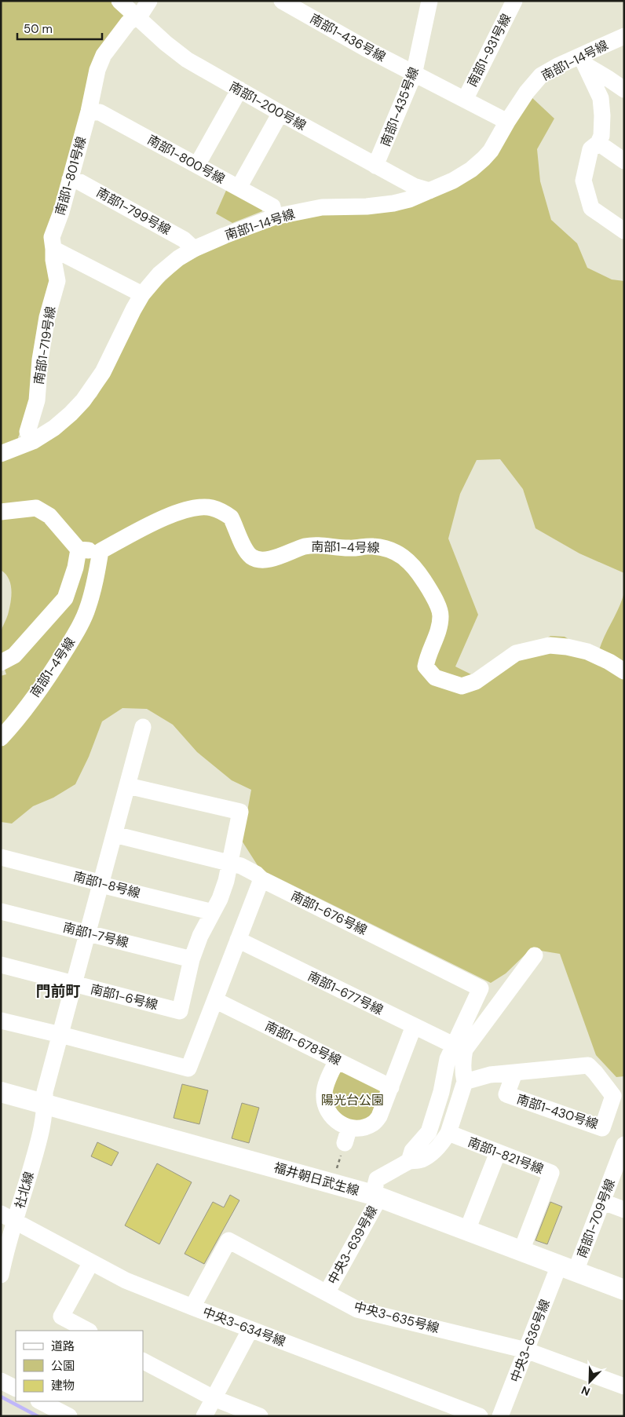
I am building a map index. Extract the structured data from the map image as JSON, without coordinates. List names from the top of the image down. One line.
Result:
{"streets":{"main road":["福井朝日武生線"],"street":["南部1-436号線","南部1-931号線","南部1-14号線","南部1-200号線","南部1-435号線","南部1-800号線","南部1-801号線","南部1-799号線","南部1-719号線","南部1-4号線","南部1-8号線","南部1-676号線","南部1-7号線","南部1-677号線","南部1-6号線","南部1-678号線","南部1-430号線","南部1-821号線","社北線","南部1-709号線","中央3-639号線","中央3-635号線","中央3-634号線","中央3-636号線"]},"crossings":[["南部1-436号線","南部1-931号線"],["南部1-436号線","南部1-14号線"],["南部1-436号線","南部1-435号線"],["南部1-14号線","南部1-200号線"],["南部1-14号線","南部1-800号線"],["南部1-14号線","南部1-799号線"],["南部1-14号線","南部1-719号線"],["南部1-200号線","南部1-435号線"],["南部1-200号線","南部1-801号線"],["南部1-800号線","南部1-801号線"],["南部1-801号線","南部1-799号線"],["南部1-801号線","南部1-719号線"],["南部1-8号線","社北線"],["南部1-676号線","南部1-677号線"],["南部1-7号線","南部1-6号線"],["南部1-7号線","社北線"],["南部1-6号線","社北線"],["南部1-821号線","福井朝日武生線"],["福井朝日武生線","社北線"],["福井朝日武生線","南部1-709号線"],["福井朝日武生線","中央3-639号線"],["福井朝日武生線","中央3-636号線"],["社北線","中央3-634号線"],["南部1-709号線","中央3-636号線"],["中央3-639号線","中央3-635号線"],["中央3-635号線","中央3-634号線"],["中央3-635号線","中央3-636号線"]],"districts":["門前町"],"parks":["陽光台公園"],"legend":["道路","公園","建物"],"scale_bar":"50 m","north":"bottom left"}
